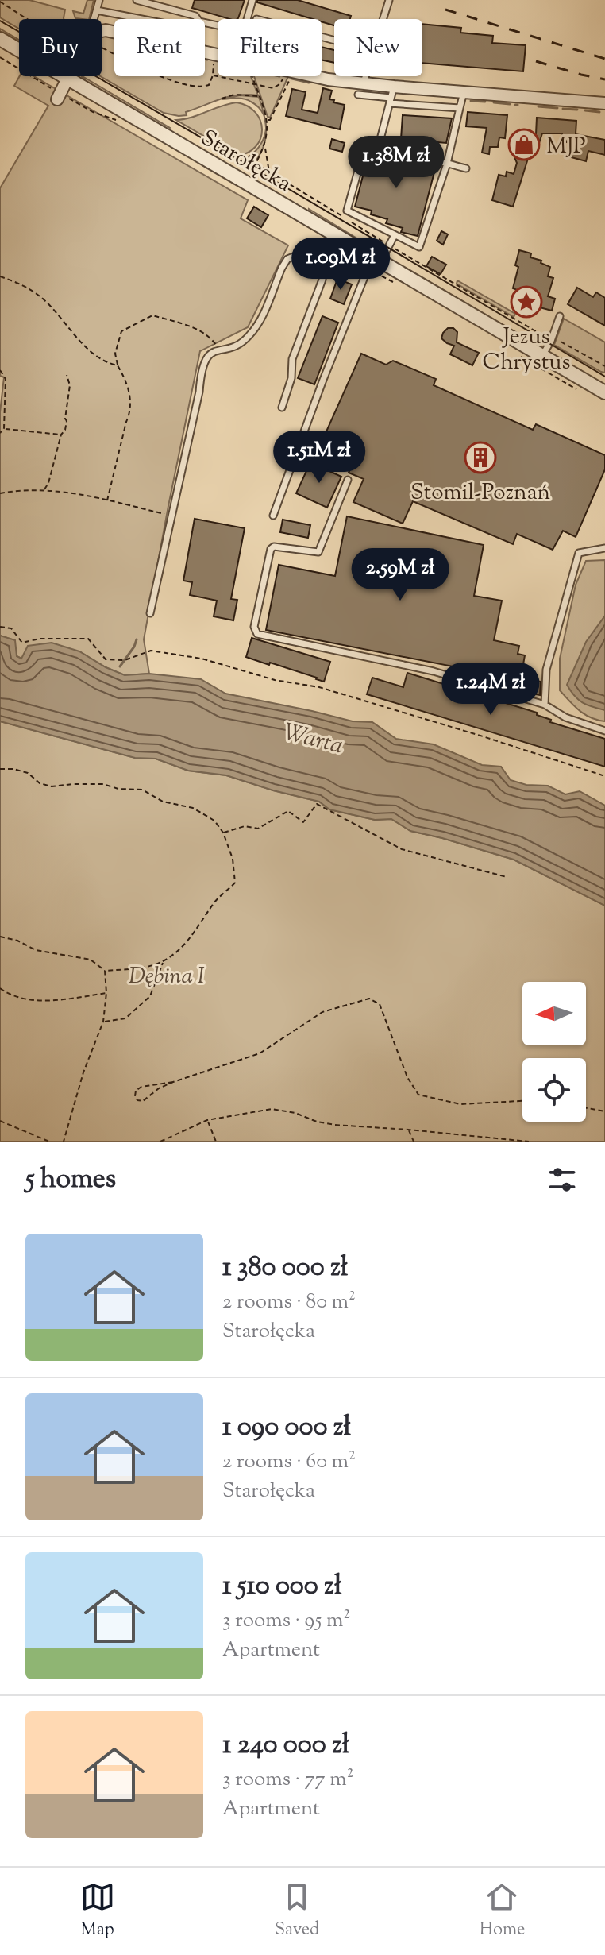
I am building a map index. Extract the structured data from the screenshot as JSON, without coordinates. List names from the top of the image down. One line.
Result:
{"streets":{"street":["Starołęcka"]},"water":["Warta"],"parks":["Dębina I"],"places":{"shop":["MJP"],"place":["Jezus Chrystus"],"building":["Stomil-Poznań"]},"north":"left","page":{"chip":["Buy","Rent","Filters","New"],"price":["1.38M zł","1.09M zł","1.51M zł","2.59M zł","1.24M zł"],"heading":"5 homes","list":[{"name":"1 380 000 zł","note":"2 rooms · 80 m² · Starołęcka"},{"name":"1 090 000 zł","note":"2 rooms · 60 m² · Starołęcka"},{"name":"1 510 000 zł","note":"3 rooms · 95 m² · Apartment"},{"name":"1 240 000 zł","note":"3 rooms · 77 m² · Apartment"}],"tabs":["Map","Saved","Home"]}}
